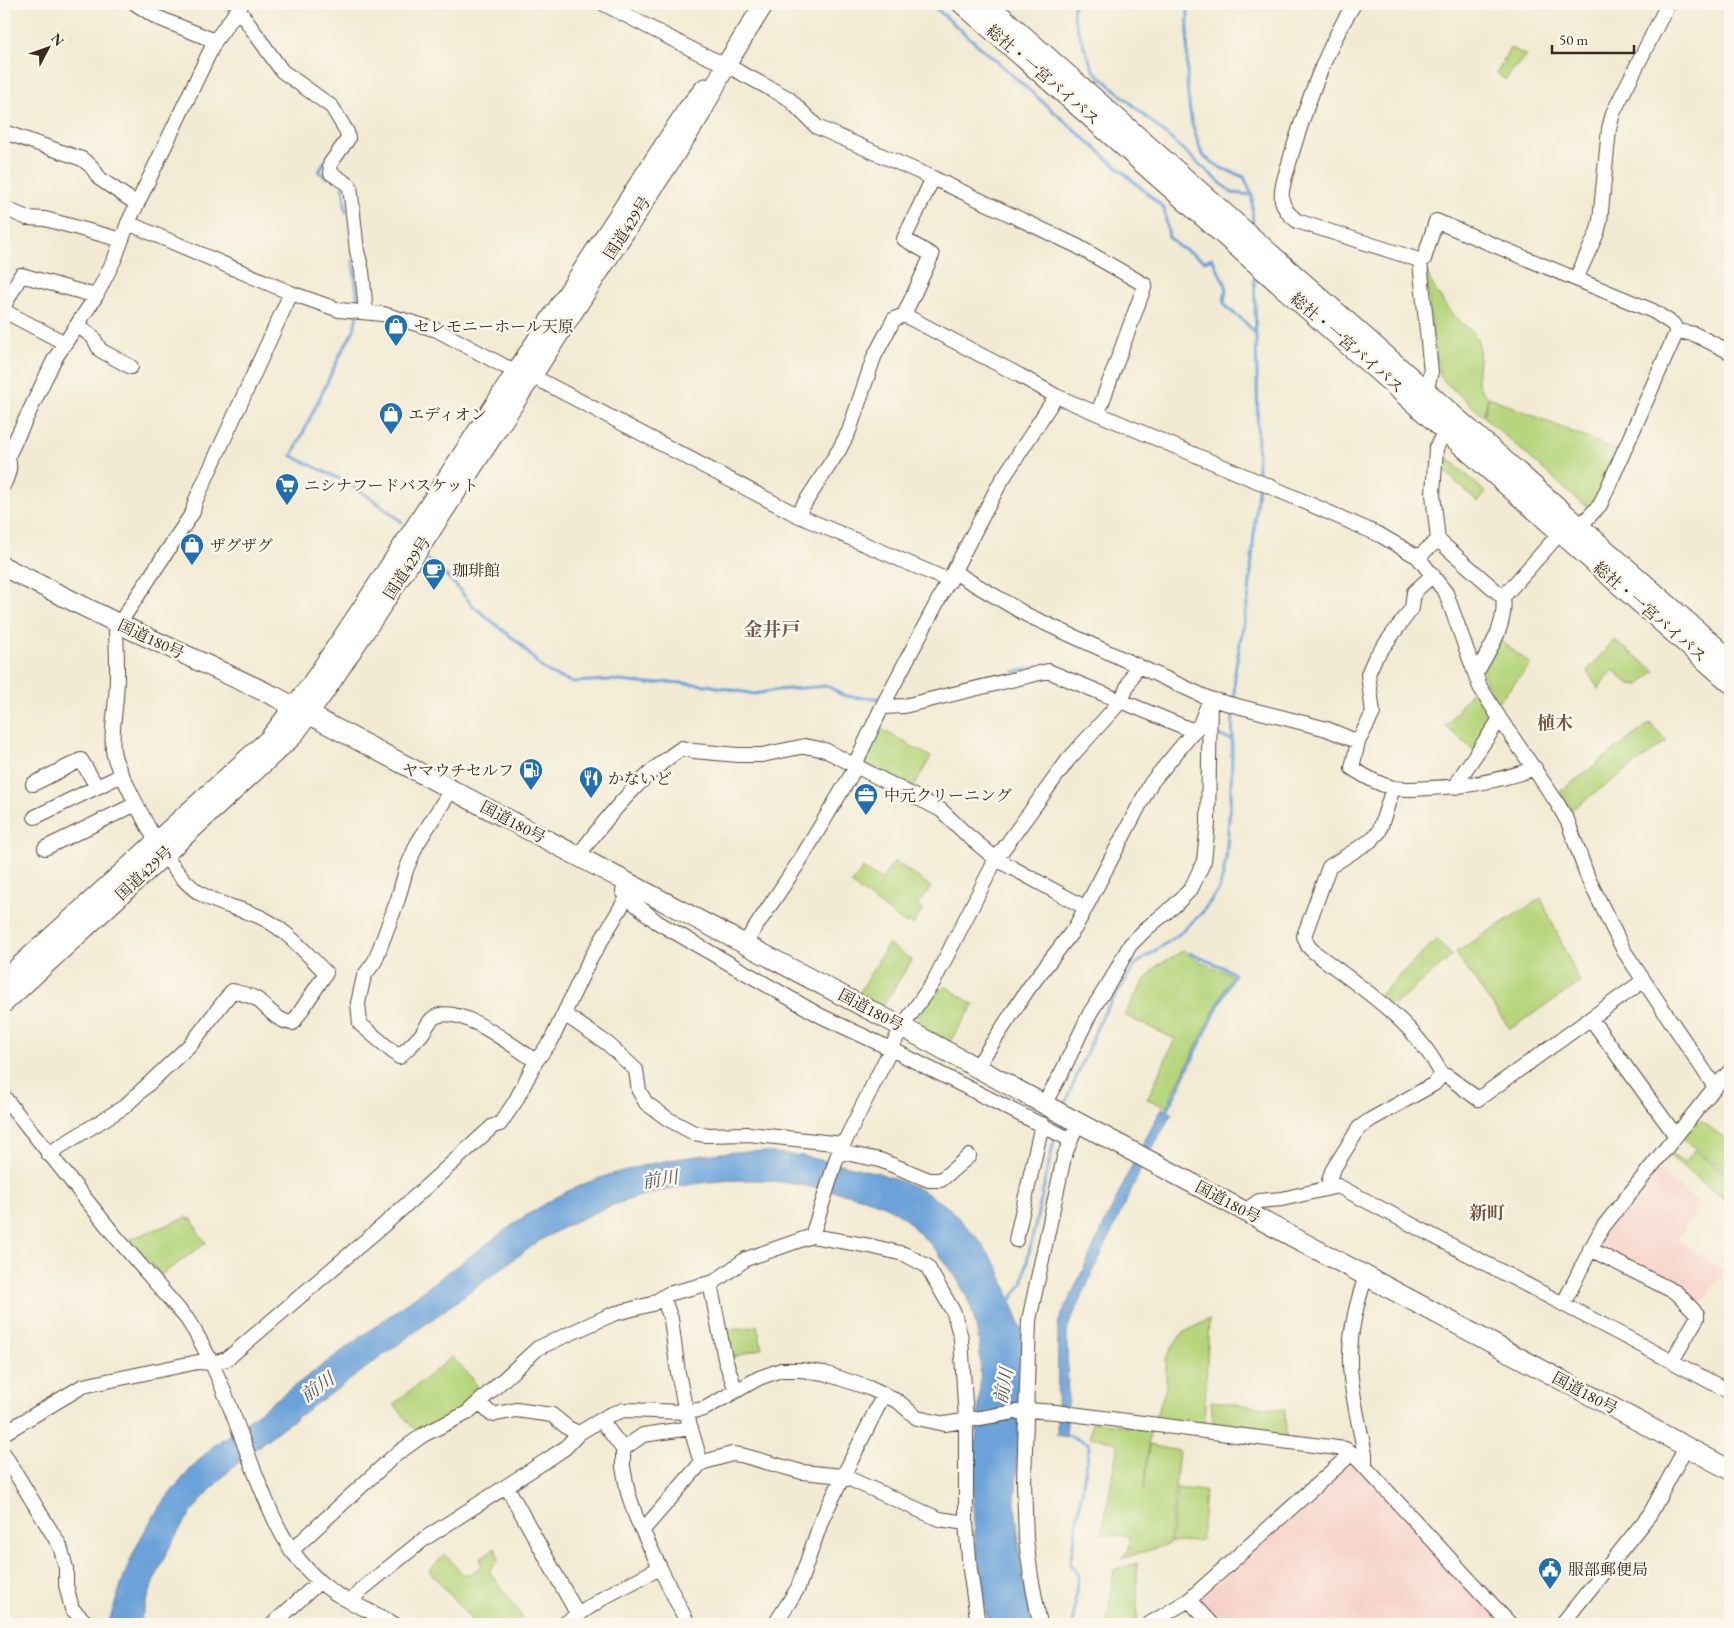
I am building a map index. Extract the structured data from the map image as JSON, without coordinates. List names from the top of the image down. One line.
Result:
{"streets":{"highway":["総社・一宮バイパス","国道429号","国道180号"]},"crossings":[["国道429号","国道180号"]],"districts":["金井戸","植木","新町"],"water":["前川"],"places":{"shop":["セレモニーホール天原","エディオン","ザグザグ"],"supermarket":["ニシナフードバスケット"],"cafe":["珈琲館"],"fuel station":["ヤマウチセルフ"],"restaurant":["かないど"],"office":["中元クリーニング"],"public building":["服部郵便局"]},"scale_bar":"50 m","north":"top right"}
